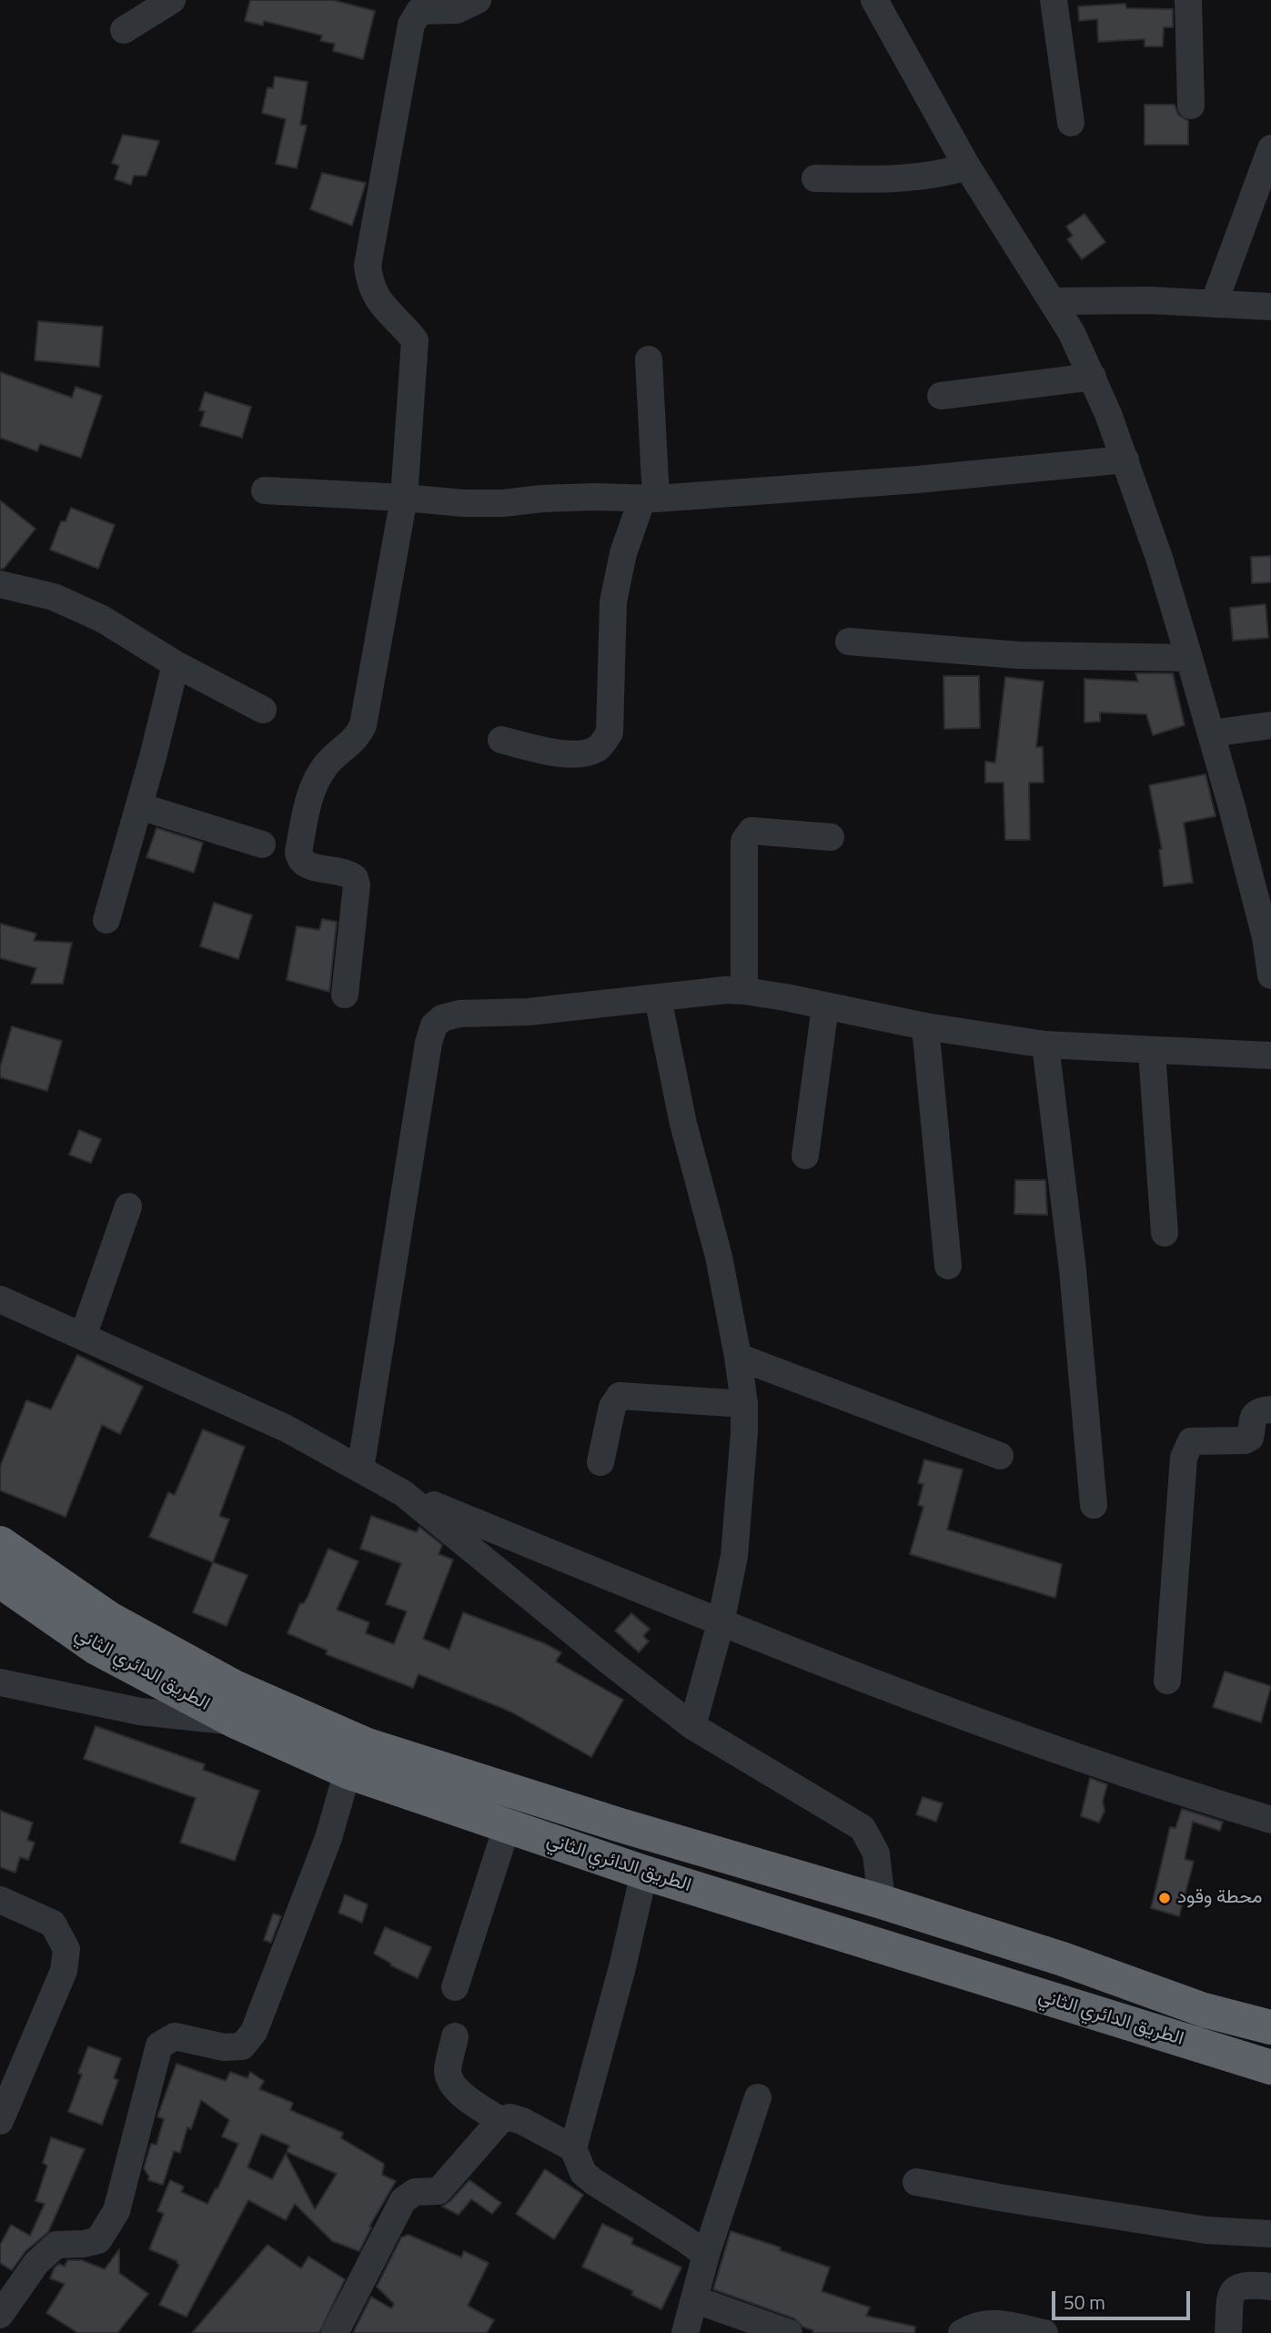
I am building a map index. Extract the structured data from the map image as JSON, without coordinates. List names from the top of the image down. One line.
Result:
{"streets":{"highway":["الطريق الدائري الثاني"]},"places":["محطة وقود"],"scale_bar":"50 m"}
